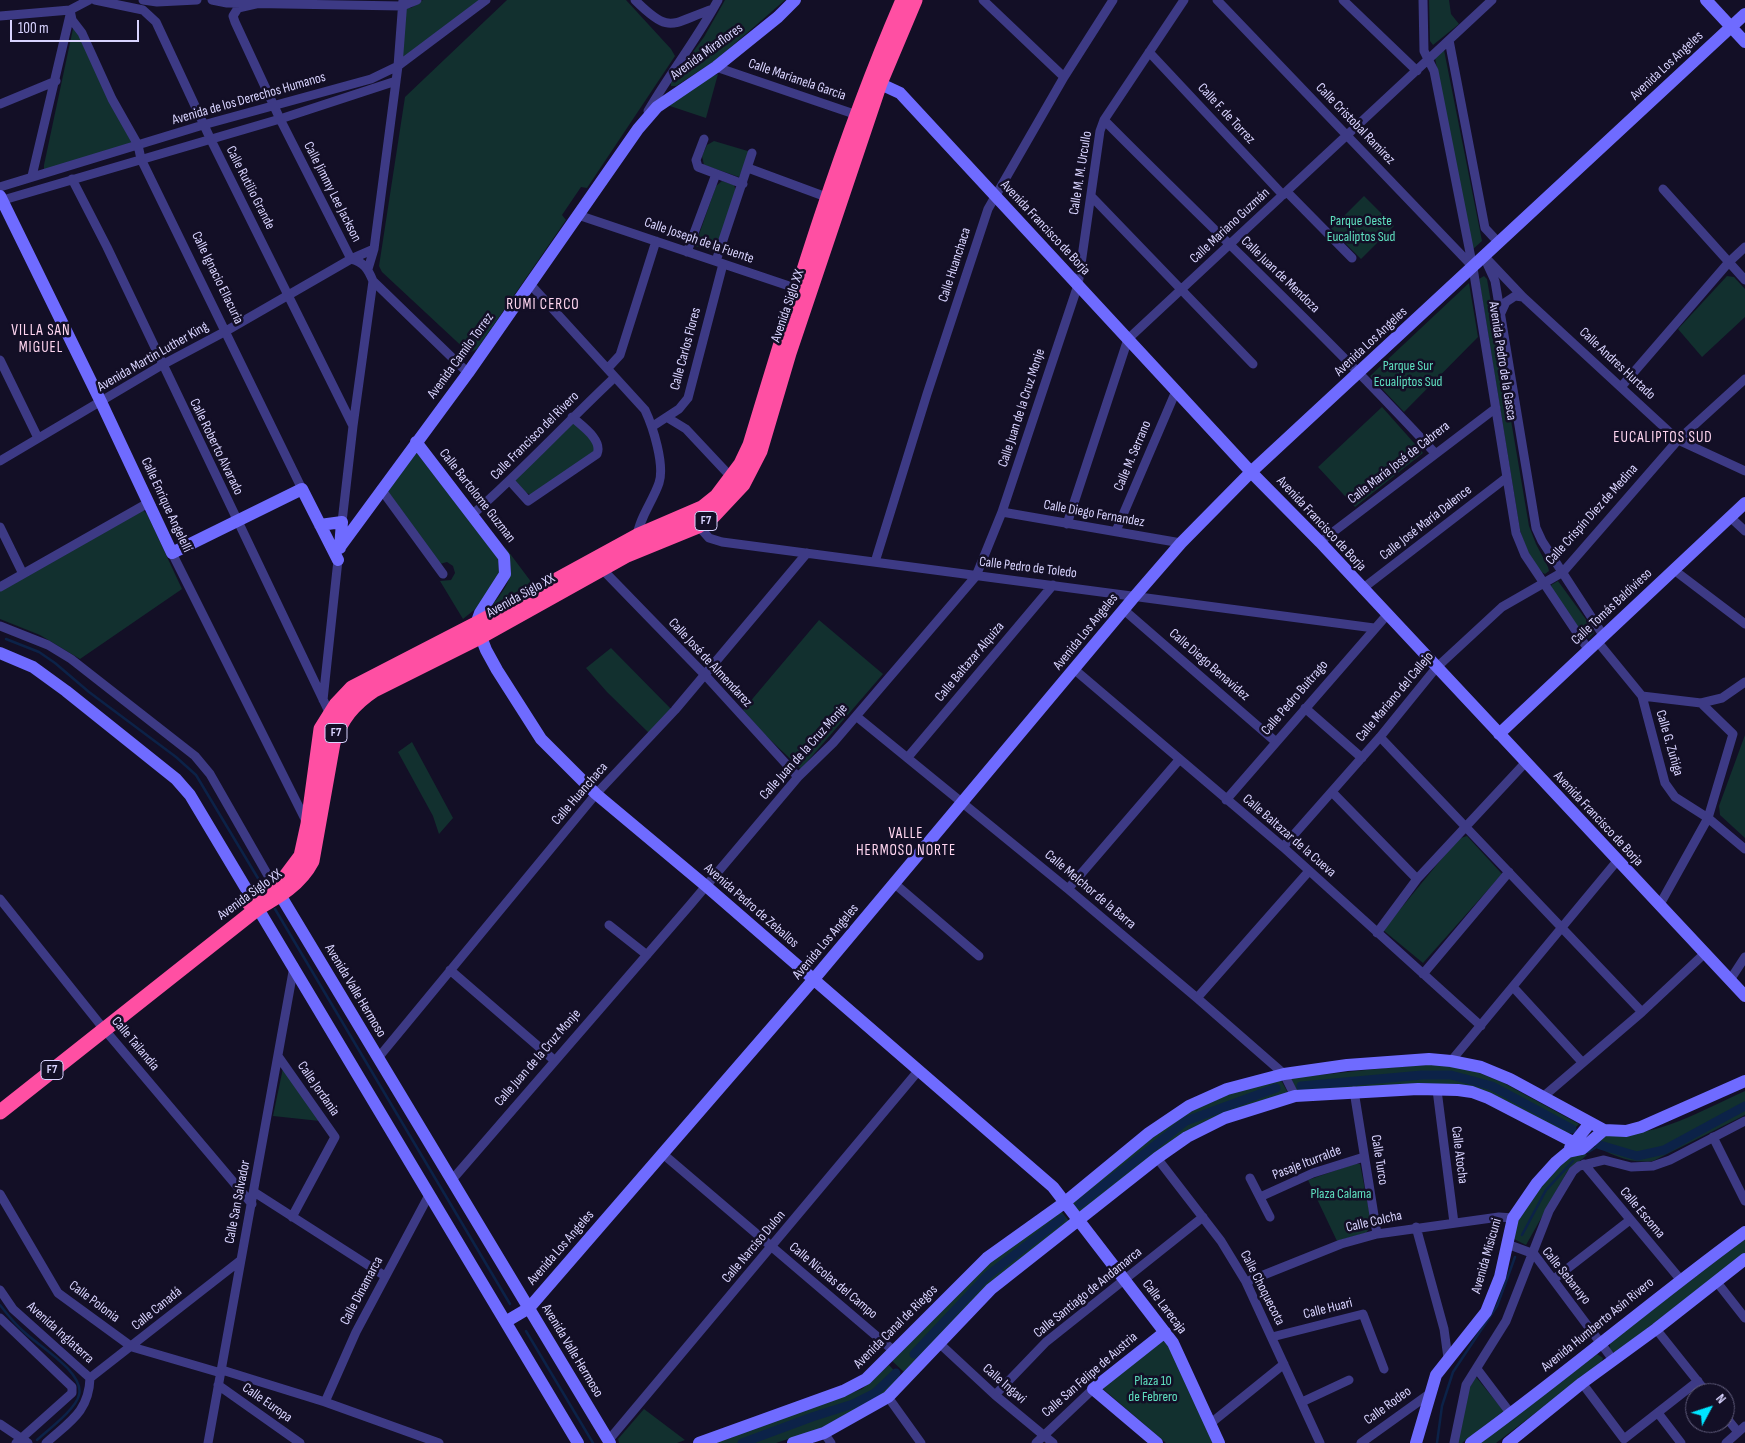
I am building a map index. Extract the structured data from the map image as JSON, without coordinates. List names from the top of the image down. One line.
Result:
{"streets":{"highway":["Avenida Siglo XX","F7"],"street":["Avenida Miraflores","Avenida Los Angeles","Calle Marianela Garcia","Avenida de los Derechos Humanos","Calle F. de Torrez","Calle Cristobal Ramirez","Calle M. M. Urcullo","Calle Rutilio Grande","Calle Jimmy Lee Jackson","Calle Mariano Guzmán","Avenida Francisco de Borja","Calle Joseph de la Fuente","Calle Huanchaca","Calle Juan de Mendoza","Calle Ignacio Ellacuria","Calle Carlos Flores","Avenida Camilo Torrez","Avenida Martin Luther King","Avenida Pedro de la Gasca","Calle Andres Hurtado","Calle Juan de la Cruz Monje","Calle Francisco del Rivero","Calle Roberto Alvarado","Calle M. Serrano","Calle María José de Cabrera","Calle Bartolome Guzman","Calle Enrique Angelelli","Calle Diego Fernandez","Calle Crispín Díez de Medina","Calle José María Dalence","Calle Pedro de Toledo","Calle Tomás Baldivieso","Calle Baltazar Alquiza","Calle José de Almendarez","Calle Diego Benavidez","Calle Mariano del Callejo","Calle Pedro Buitrago","Calle G. Zuñiga","Calle Baltazar de la Cueva","Calle Melchor de la Barra","Avenida Pedro de Zeballos","Avenida Valle Hermoso","Calle Tailandia","Calle Jordania","Calle Atocha","Calle Turco","Pasaje Iturralde","Calle San Salvador","Calle Escoma","Calle Colcha","Calle Narciso Dulon","Avenida Misicuni","Calle Sebaruyo","Calle Nicolas del Campo","Calle Choquecota","Calle Dinamarca","Calle Santiago de Andamarca","Calle Polonia","Calle Larecaja","Calle Canadá","Calle Huari","Avenida Humberto Asín Rivero","Avenida Canal de Riegos","Avenida Inglaterra","Calle San Felipe de Austria","Calle Ingavi","Calle Europa","Calle Rodeo"]},"crossings":[["Avenida Miraflores","Calle Marianela Garcia"],["Avenida Miraflores","Avenida Camilo Torrez"],["Avenida Los Angeles","Calle Cristobal Ramirez"],["Avenida Los Angeles","Avenida Francisco de Borja"],["Avenida Los Angeles","Calle Juan de Mendoza"],["Avenida Los Angeles","Avenida Pedro de la Gasca"],["Avenida Los Angeles","Calle Andres Hurtado"],["Avenida Los Angeles","Calle Diego Fernandez"],["Avenida Los Angeles","Calle Pedro de Toledo"],["Avenida Los Angeles","Calle Diego Benavidez"],["Avenida Los Angeles","Calle Baltazar de la Cueva"],["Avenida Los Angeles","Calle Melchor de la Barra"],["Avenida Los Angeles","Avenida Pedro de Zeballos"],["Avenida Los Angeles","Avenida Valle Hermoso"],["Avenida Los Angeles","Calle Nicolas del Campo"],["Calle Marianela Garcia","Avenida Siglo XX"],["Avenida de los Derechos Humanos","Calle Rutilio Grande"],["Avenida de los Derechos Humanos","Calle Jimmy Lee Jackson"],["Avenida de los Derechos Humanos","Calle Ignacio Ellacuria"],["Avenida de los Derechos Humanos","Calle Roberto Alvarado"],["Avenida de los Derechos Humanos","Calle Enrique Angelelli"],["Calle F. de Torrez","Calle M. M. Urcullo"],["Calle F. de Torrez","Calle Mariano Guzmán"],["Calle Cristobal Ramirez","Calle Mariano Guzmán"],["Calle Cristobal Ramirez","Avenida Pedro de la Gasca"],["Calle M. M. Urcullo","Avenida Francisco de Borja"],["Calle M. M. Urcullo","Calle Juan de Mendoza"],["Calle M. M. Urcullo","Calle Juan de la Cruz Monje"],["Calle Rutilio Grande","Avenida Martin Luther King"],["Calle Jimmy Lee Jackson","Avenida Martin Luther King"],["Calle Mariano Guzmán","Avenida Francisco de Borja"],["Calle Mariano Guzmán","Calle Juan de Mendoza"],["Calle Mariano Guzmán","Avenida Pedro de la Gasca"],["Calle Mariano Guzmán","Calle Diego Fernandez"],["Avenida Francisco de Borja","Calle Huanchaca"],["Avenida Francisco de Borja","Avenida Siglo XX"],["Avenida Francisco de Borja","Calle Juan de la Cruz Monje"],["Avenida Francisco de Borja","Calle M. Serrano"],["Avenida Francisco de Borja","Calle María José de Cabrera"],["Avenida Francisco de Borja","Calle José María Dalence"],["Avenida Francisco de Borja","Calle Tomás Baldivieso"],["Avenida Francisco de Borja","Calle Mariano del Callejo"],["Avenida Francisco de Borja","Calle Pedro Buitrago"],["Calle Joseph de la Fuente","Avenida Siglo XX"],["Calle Joseph de la Fuente","Calle Carlos Flores"],["Calle Joseph de la Fuente","Avenida Camilo Torrez"],["Calle Huanchaca","Calle Pedro de Toledo"],["Calle Huanchaca","Calle José de Almendarez"],["Calle Huanchaca","Avenida Pedro de Zeballos"],["Calle Huanchaca","Avenida Valle Hermoso"],["Calle Juan de Mendoza","Calle María José de Cabrera"],["Calle Ignacio Ellacuria","Avenida Camilo Torrez"],["Calle Ignacio Ellacuria","Avenida Martin Luther King"],["Avenida Siglo XX","Calle Roberto Alvarado"],["Avenida Siglo XX","Calle Bartolome Guzman"],["Avenida Siglo XX","Calle Enrique Angelelli"],["Avenida Siglo XX","Calle Pedro de Toledo"],["Avenida Siglo XX","Calle José de Almendarez"],["Avenida Siglo XX","Avenida Pedro de Zeballos"],["Avenida Siglo XX","Avenida Valle Hermoso"],["Avenida Siglo XX","Calle Tailandia"],["Avenida Camilo Torrez","Calle Bartolome Guzman"],["Avenida Martin Luther King","Calle Roberto Alvarado"],["Avenida Martin Luther King","Calle Enrique Angelelli"],["Avenida Pedro de la Gasca","Calle Andres Hurtado"],["Avenida Pedro de la Gasca","Calle María José de Cabrera"],["Avenida Pedro de la Gasca","Calle Crispín Díez de Medina"],["Avenida Pedro de la Gasca","Calle José María Dalence"],["Avenida Pedro de la Gasca","Calle Tomás Baldivieso"],["Avenida Pedro de la Gasca","Calle Mariano del Callejo"],["Calle Andres Hurtado","Calle Crispín Díez de Medina"],["Calle Juan de la Cruz Monje","Calle Diego Fernandez"],["Calle Juan de la Cruz Monje","Calle Pedro de Toledo"],["Calle Juan de la Cruz Monje","Calle José de Almendarez"],["Calle Juan de la Cruz Monje","Calle Melchor de la Barra"],["Calle Juan de la Cruz Monje","Avenida Pedro de Zeballos"],["Calle Juan de la Cruz Monje","Avenida Valle Hermoso"],["Calle Francisco del Rivero","Calle Bartolome Guzman"],["Calle M. Serrano","Calle Diego Fernandez"],["Calle Bartolome Guzman","Avenida Pedro de Zeballos"],["Calle Crispín Díez de Medina","Calle Mariano del Callejo"],["Calle Pedro de Toledo","Calle Baltazar Alquiza"],["Calle Pedro de Toledo","Calle Pedro Buitrago"],["Calle Baltazar Alquiza","Calle Melchor de la Barra"],["Calle Diego Benavidez","Calle Pedro Buitrago"],["Calle Mariano del Callejo","Calle Baltazar de la Cueva"],["Calle Pedro Buitrago","Calle Baltazar de la Cueva"],["Calle Melchor de la Barra","Avenida Canal de Riegos"],["Avenida Pedro de Zeballos","Calle Narciso Dulon"],["Avenida Pedro de Zeballos","Calle Larecaja"],["Avenida Pedro de Zeballos","Avenida Canal de Riegos"],["Avenida Valle Hermoso","Calle Narciso Dulon"],["Calle Tailandia","Calle San Salvador"],["Calle Jordania","Calle San Salvador"],["Calle Atocha","Calle Colcha"],["Calle Turco","Pasaje Iturralde"],["Calle Turco","Calle Colcha"],["Calle San Salvador","Calle Polonia"],["Calle San Salvador","Calle Canadá"],["Calle San Salvador","Calle Europa"],["Calle Escoma","Avenida Humberto Asín Rivero"],["Calle Colcha","Avenida Misicuni"],["Calle Colcha","Calle Choquecota"],["Calle Narciso Dulon","Calle Nicolas del Campo"],["Avenida Misicuni","Calle Sebaruyo"],["Avenida Misicuni","Calle Rodeo"],["Calle Sebaruyo","Avenida Humberto Asín Rivero"],["Calle Nicolas del Campo","Avenida Canal de Riegos"],["Calle Choquecota","Calle Santiago de Andamarca"],["Calle Choquecota","Calle Huari"],["Calle Dinamarca","Calle Polonia"],["Calle Santiago de Andamarca","Calle Larecaja"],["Calle Santiago de Andamarca","Calle Ingavi"],["Calle Polonia","Calle Canadá"],["Calle Larecaja","Avenida Canal de Riegos"],["Calle Larecaja","Calle San Felipe de Austria"],["Calle Canadá","Avenida Inglaterra"],["Calle San Felipe de Austria","Calle Ingavi"]],"districts":["RUMI CERCO","VILLA SAN MIGUEL","EUCALIPTOS SUD","VALLE HERMOSO NORTE"],"parks":["Parque Oeste Eucaliptos Sud","Parque Sur Ecualiptos Sud","Plaza Calama","Plaza 10 de Febrero"],"scale_bar":"100 m","north":"top right"}
